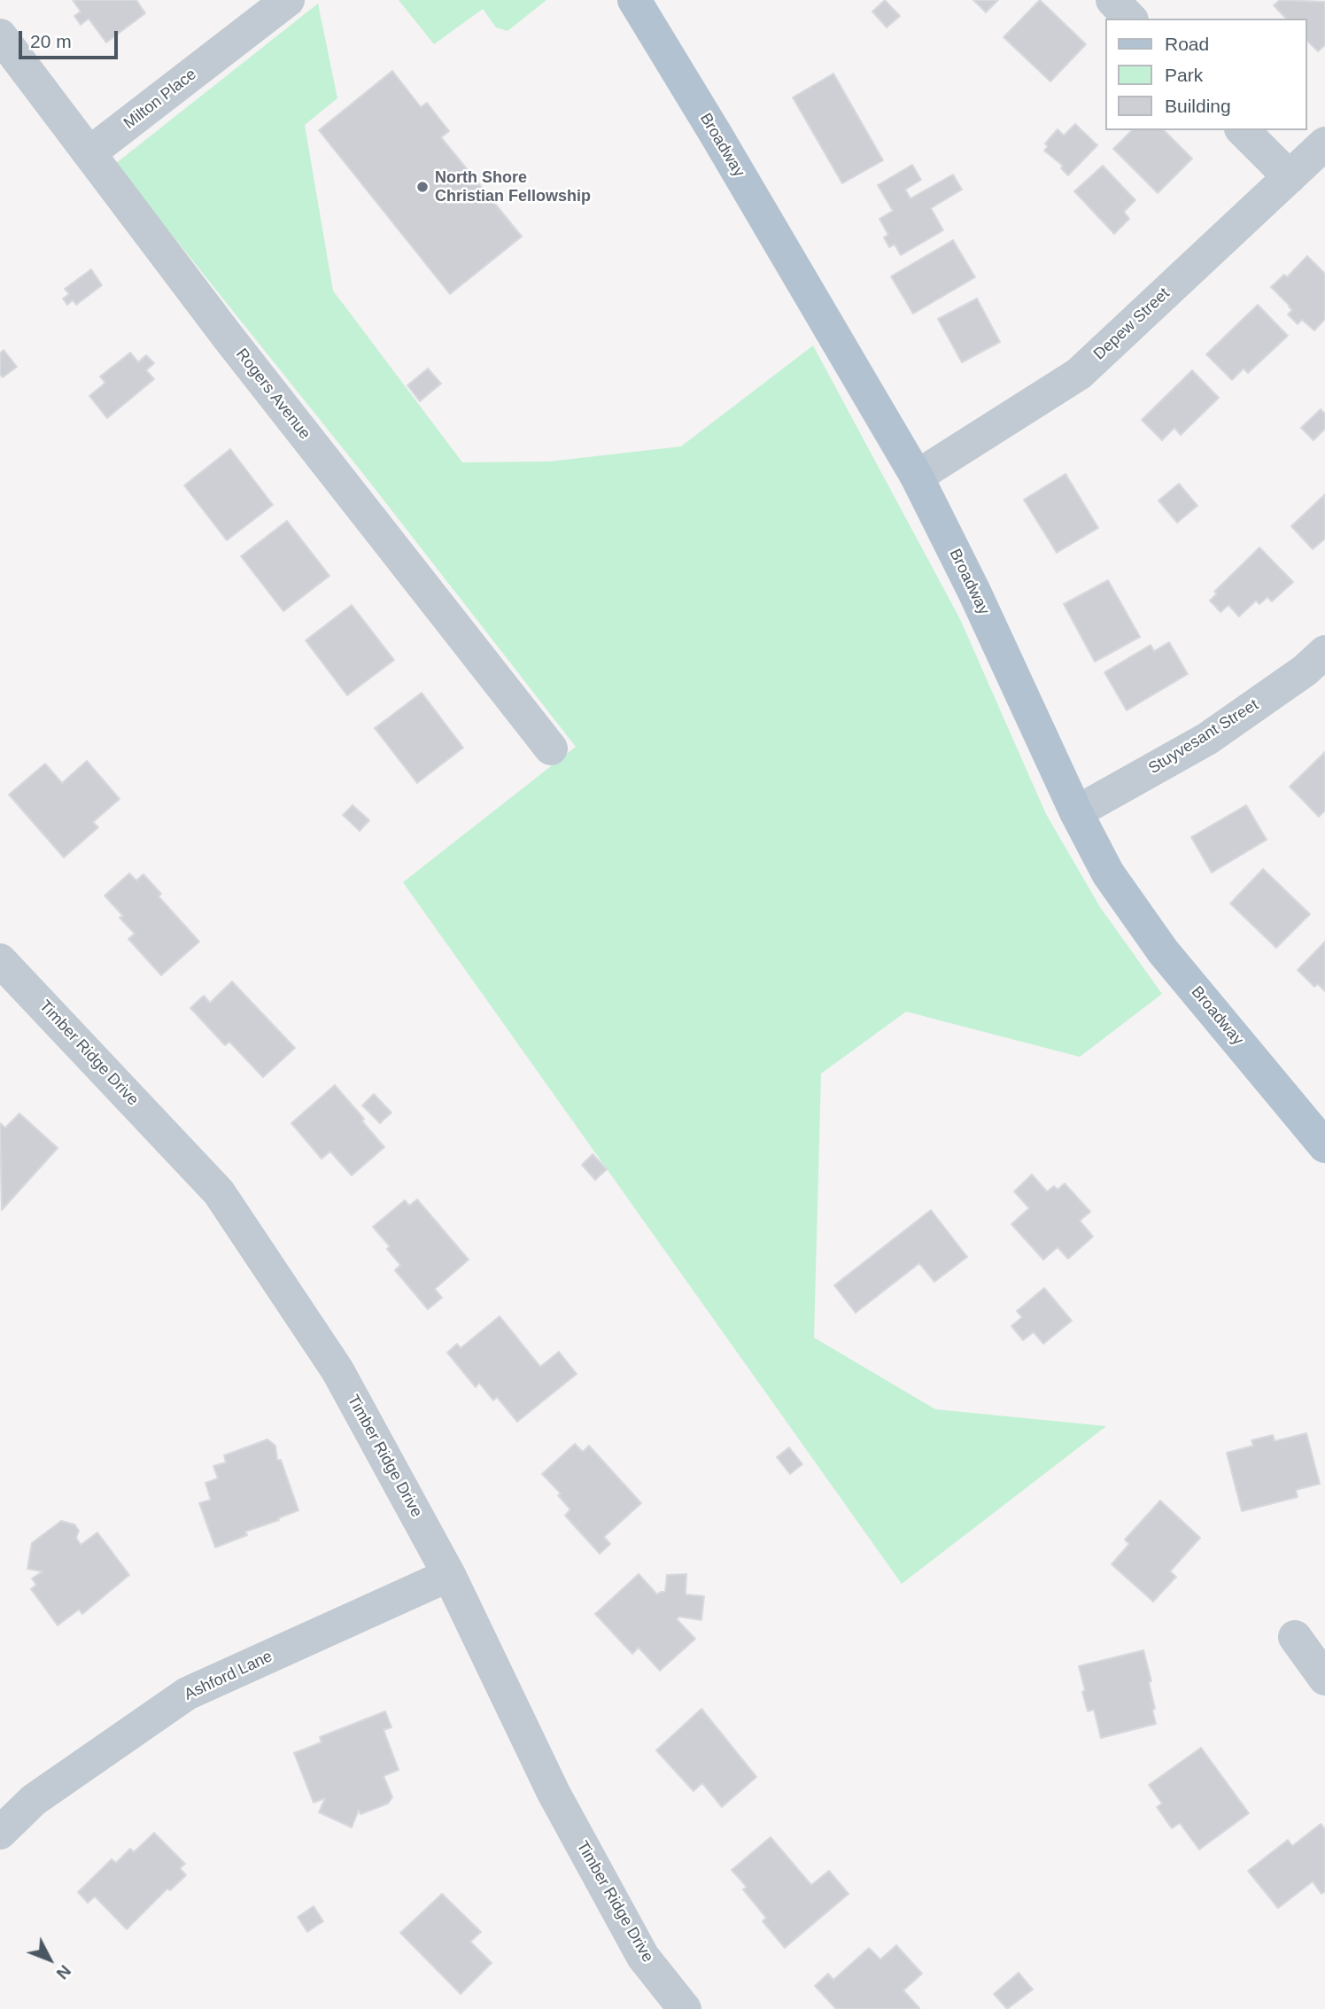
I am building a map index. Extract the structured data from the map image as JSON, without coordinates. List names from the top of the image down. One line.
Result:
{"streets":{"main road":["Broadway"],"street":["Milton Place","Depew Street","Rogers Avenue","Stuyvesant Street","Timber Ridge Drive","Ashford Lane"]},"crossings":[["Milton Place","Rogers Avenue"],["Broadway","Depew Street"],["Broadway","Stuyvesant Street"],["Timber Ridge Drive","Ashford Lane"]],"places":["North Shore Christian Fellowship"],"legend":["Road","Park","Building"],"scale_bar":"20 m","north":"bottom right"}
